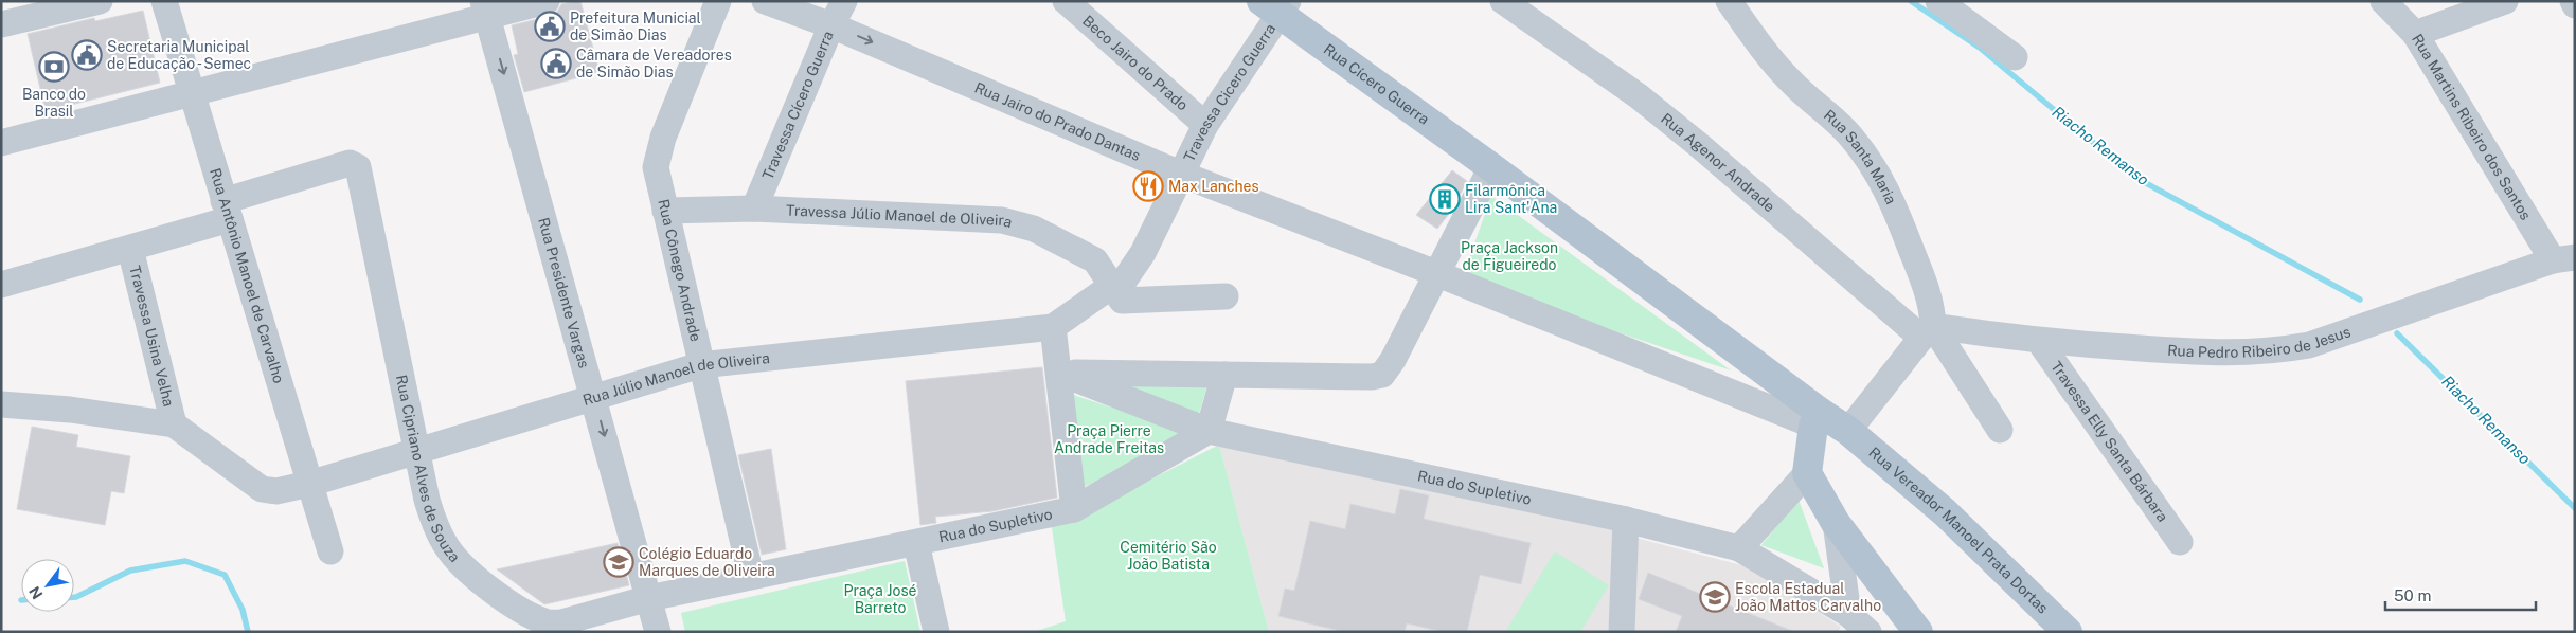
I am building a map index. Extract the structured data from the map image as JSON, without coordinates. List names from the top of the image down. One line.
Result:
{"streets":{"main road":["Rua Cícero Guerra","Rua Vereador Manoel Prata Dortas"],"street":["Beco Jairo do Prado","Travessa Cicero Guerra","Travessa Cícero Guerra","Rua Jairo do Prado Dantas","Rua Martins Ribeiro dos Santos","Rua Santa Maria","Rua Agenor Andrade","Travessa Júlio Manoel de Oliveira","Rua Cônego Andrade","Rua Antônio Manoel de Carvalho","Rua Presidente Vargas","Travessa Usina Velha","Rua Pedro Ribeiro de Jesus","Rua Júlio Manoel de Oliveira","Travessa Elly Santa Bárbara","Rua Cipriano Alves de Souza","Rua do Supletivo"]},"crossings":[["Beco Jairo do Prado","Travessa Cicero Guerra"],["Rua Cícero Guerra","Travessa Cicero Guerra"],["Travessa Cicero Guerra","Rua Jairo do Prado Dantas"],["Travessa Cícero Guerra","Rua Jairo do Prado Dantas"],["Travessa Cícero Guerra","Travessa Júlio Manoel de Oliveira"],["Rua Martins Ribeiro dos Santos","Rua Pedro Ribeiro de Jesus"],["Rua Santa Maria","Rua Agenor Andrade"],["Rua Santa Maria","Rua Pedro Ribeiro de Jesus"],["Rua Agenor Andrade","Rua Pedro Ribeiro de Jesus"],["Travessa Júlio Manoel de Oliveira","Rua Cônego Andrade"],["Rua Cônego Andrade","Rua Júlio Manoel de Oliveira"],["Rua Antônio Manoel de Carvalho","Rua Júlio Manoel de Oliveira"],["Rua Antônio Manoel de Carvalho","Rua Cipriano Alves de Souza"],["Rua Presidente Vargas","Rua Júlio Manoel de Oliveira"],["Rua Presidente Vargas","Rua Cipriano Alves de Souza"],["Travessa Usina Velha","Rua Júlio Manoel de Oliveira"],["Rua Pedro Ribeiro de Jesus","Travessa Elly Santa Bárbara"],["Rua Júlio Manoel de Oliveira","Rua Cipriano Alves de Souza"]],"one_way":["Rua Jairo do Prado Dantas","Rua Presidente Vargas"],"water":["Riacho Remanso"],"parks":["Praça Jackson de Figueiredo","Praça Pierre Andrade Freitas","Cemitério São João Batista","Praça José Barreto"],"places":{"public building":["Prefeitura Municial de Simão Dias","Secretaria Municipal de Educação - Semec","Câmara de Vereadores de Simão Dias"],"bank":["Banco do Brasil"],"restaurant":["Max Lanches"],"building":["Filarmônica Lira Sant'Ana"],"school or university":["Colégio Eduardo Marques de Oliveira","Escola Estadual João Mattos Carvalho"]},"scale_bar":"50 m","north":"bottom left"}
